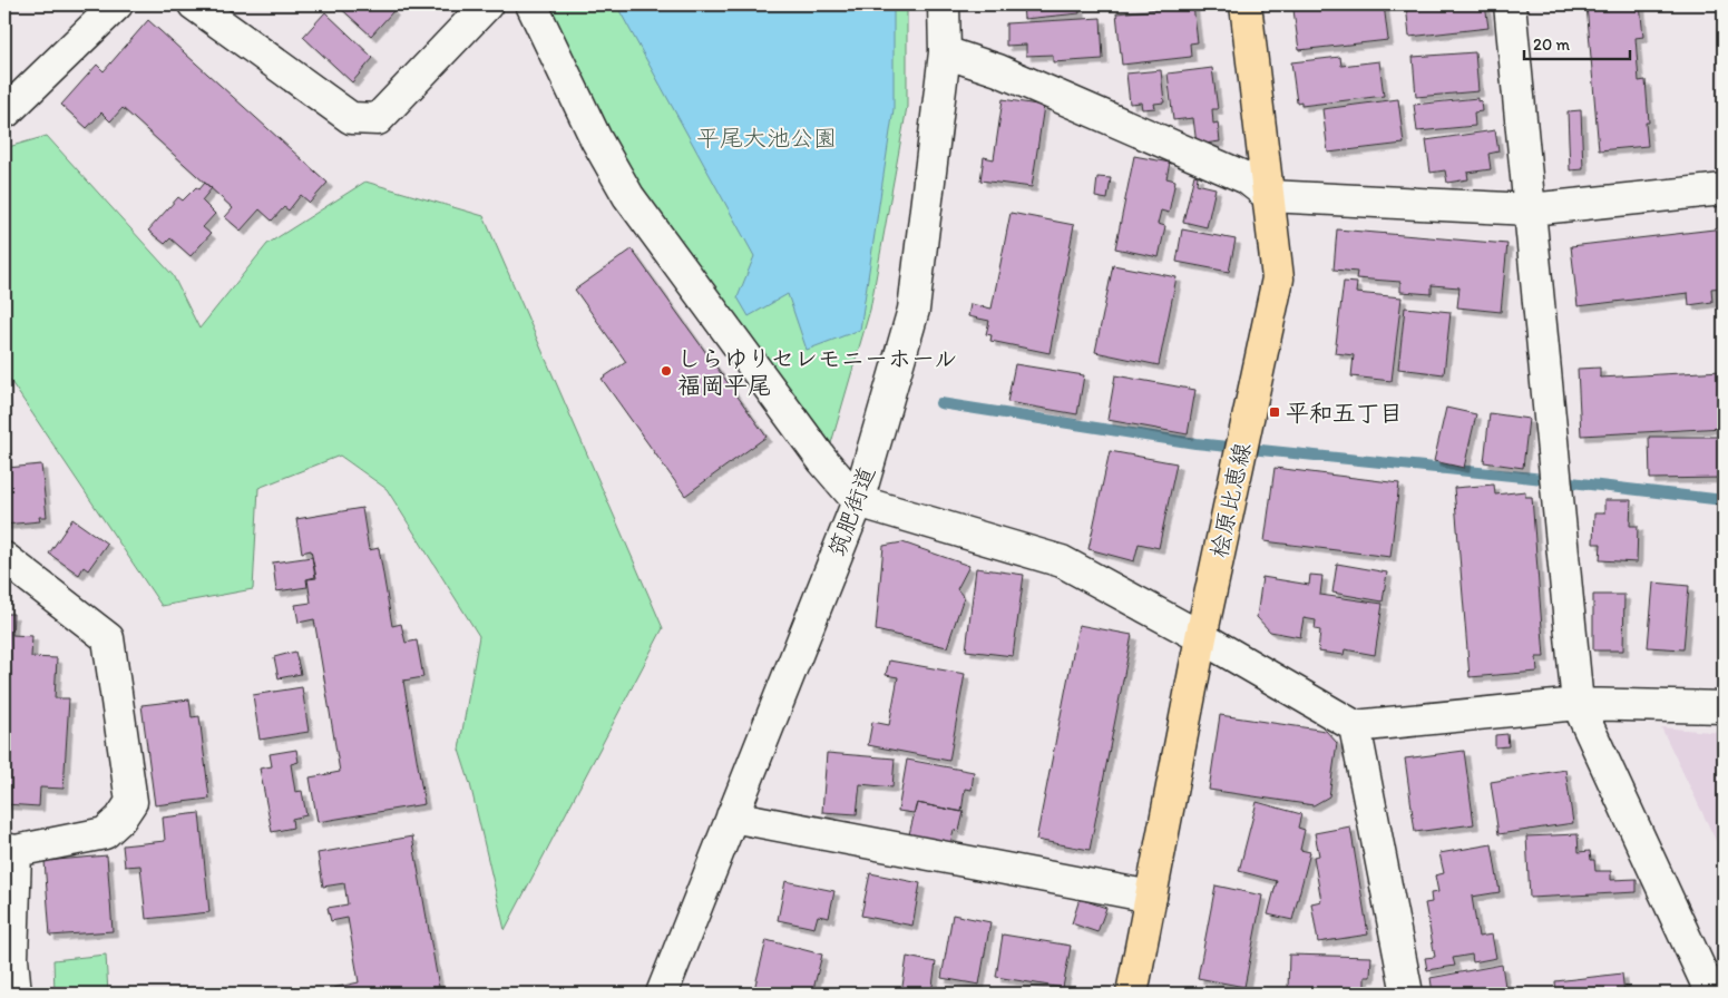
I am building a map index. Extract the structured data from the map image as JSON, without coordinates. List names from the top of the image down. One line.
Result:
{"streets":{"main road":["桧原比恵線"],"street":["筑肥街道"]},"parks":["平尾大池公園"],"places":{"other":["しらゆりセレモニーホール 福岡平尾"],"transit":["平和五丁目"]},"scale_bar":"20 m"}
